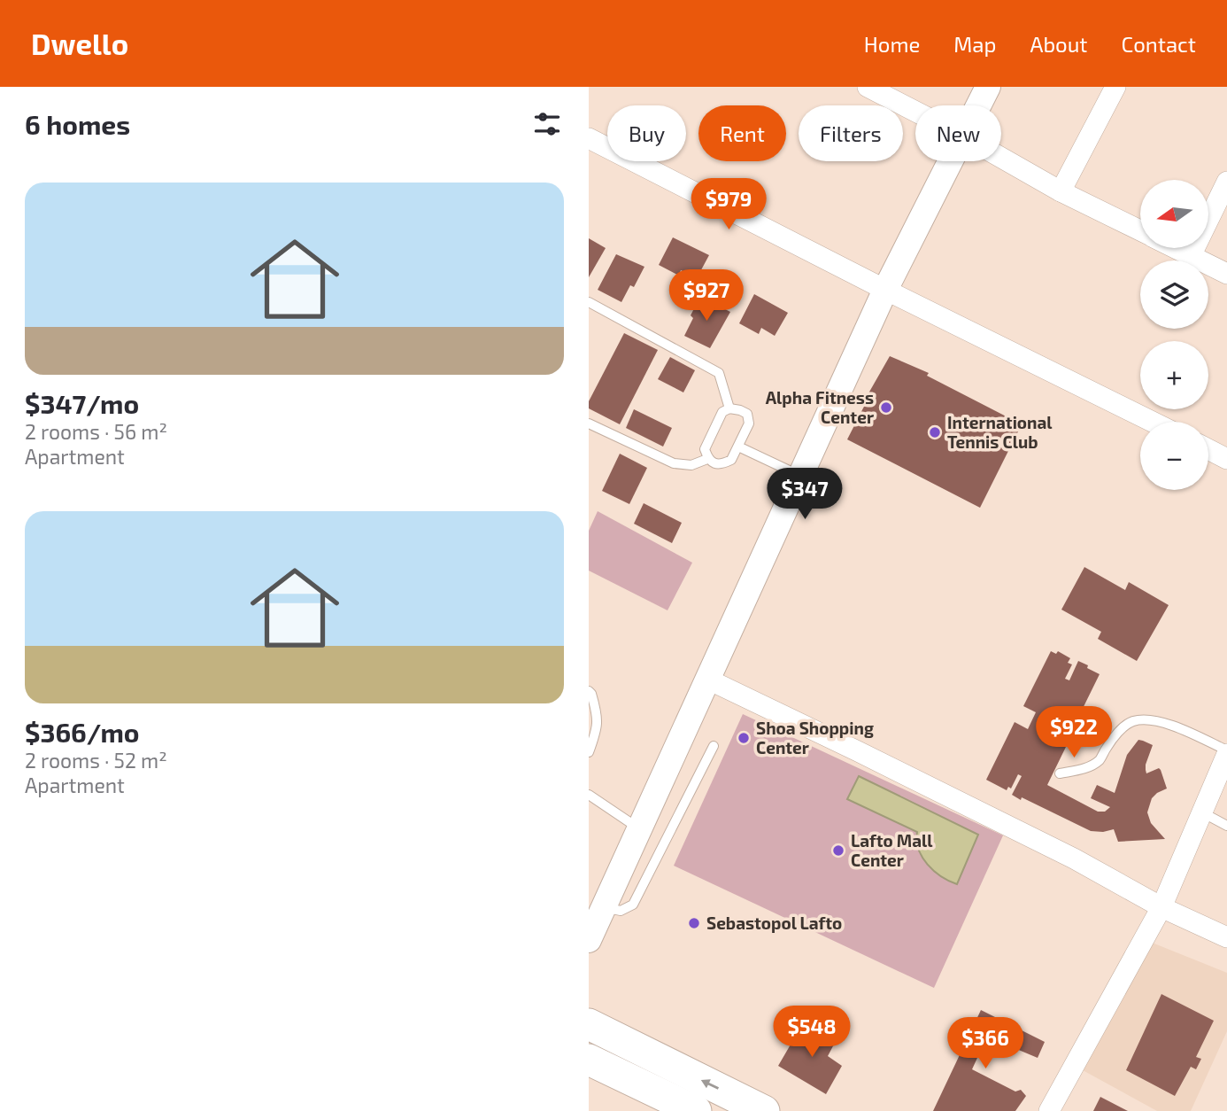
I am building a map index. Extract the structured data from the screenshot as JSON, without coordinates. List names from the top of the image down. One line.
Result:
{"places":["Alpha Fitness Center","International Tennis Club","Shoa Shopping Center","Lafto Mall Center","Sebastopol Lafto"],"north":"left","page":{"header":"Dwello","nav":["Home","Map","About","Contact"],"heading":"6 homes","chip":["Buy","Rent","Filters","New"],"list":[{"name":"$347/mo","note":"2 rooms · 56 m² · Apartment"},{"name":"$366/mo","note":"2 rooms · 52 m² · Apartment"}],"price":["$979","$927","$347","$922","$548","$366"],"map_buttons":["+","−"]}}
